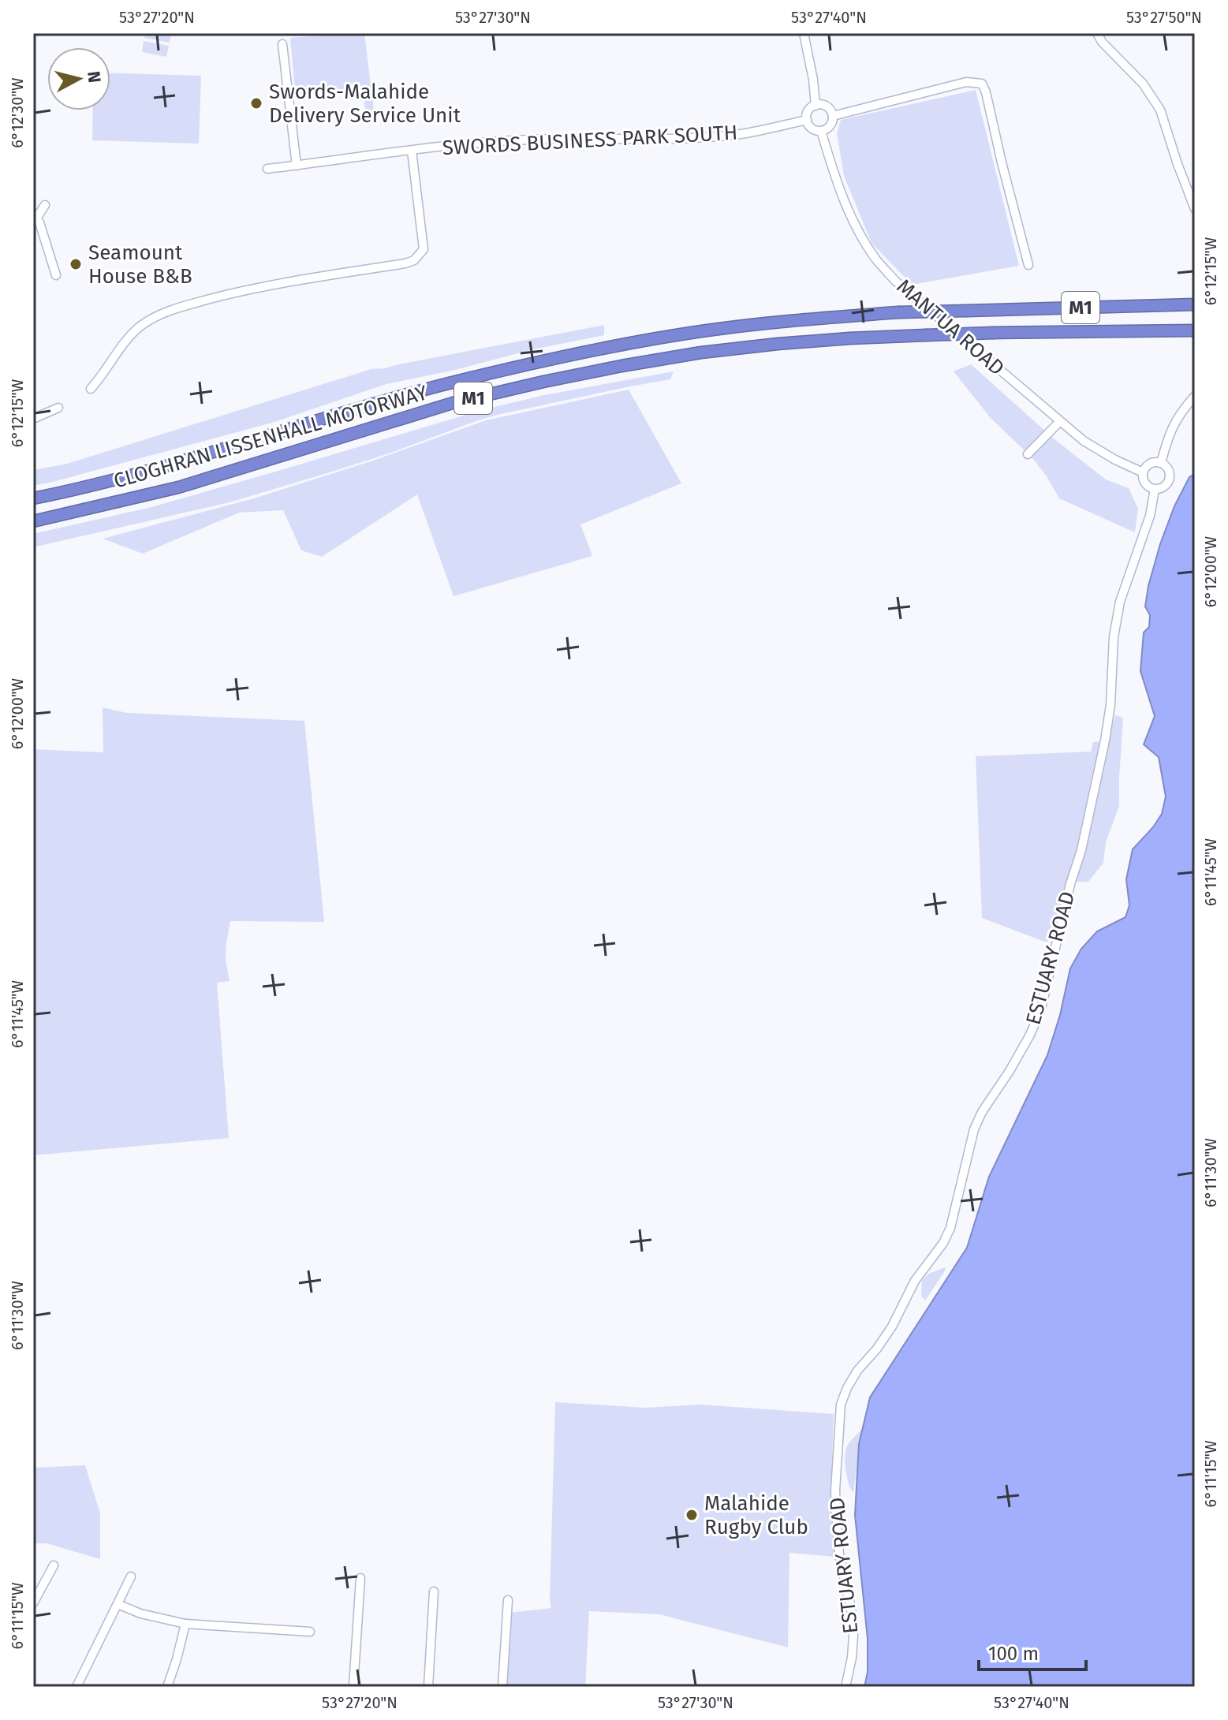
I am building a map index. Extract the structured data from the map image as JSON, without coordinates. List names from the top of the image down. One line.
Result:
{"streets":{"highway":["M1","CLOGHRAN LISSENHALL MOTORWAY"],"street":["SWORDS BUSINESS PARK SOUTH","MANTUA ROAD","ESTUARY ROAD"]},"crossings":[["SWORDS BUSINESS PARK SOUTH","MANTUA ROAD"],["MANTUA ROAD","ESTUARY ROAD"]],"places":["Swords-Malahide Delivery Service Unit","Seamount House B&B","Malahide Rugby Club"],"scale_bar":"100 m","north":"right","coordinates":["53°27'20\"N","53°27'30\"N","53°27'40\"N","53°27'50\"N","6°12'30\"W","6°12'15\"W","6°12'00\"W","6°11'45\"W","6°11'30\"W","6°11'15\"W"]}
